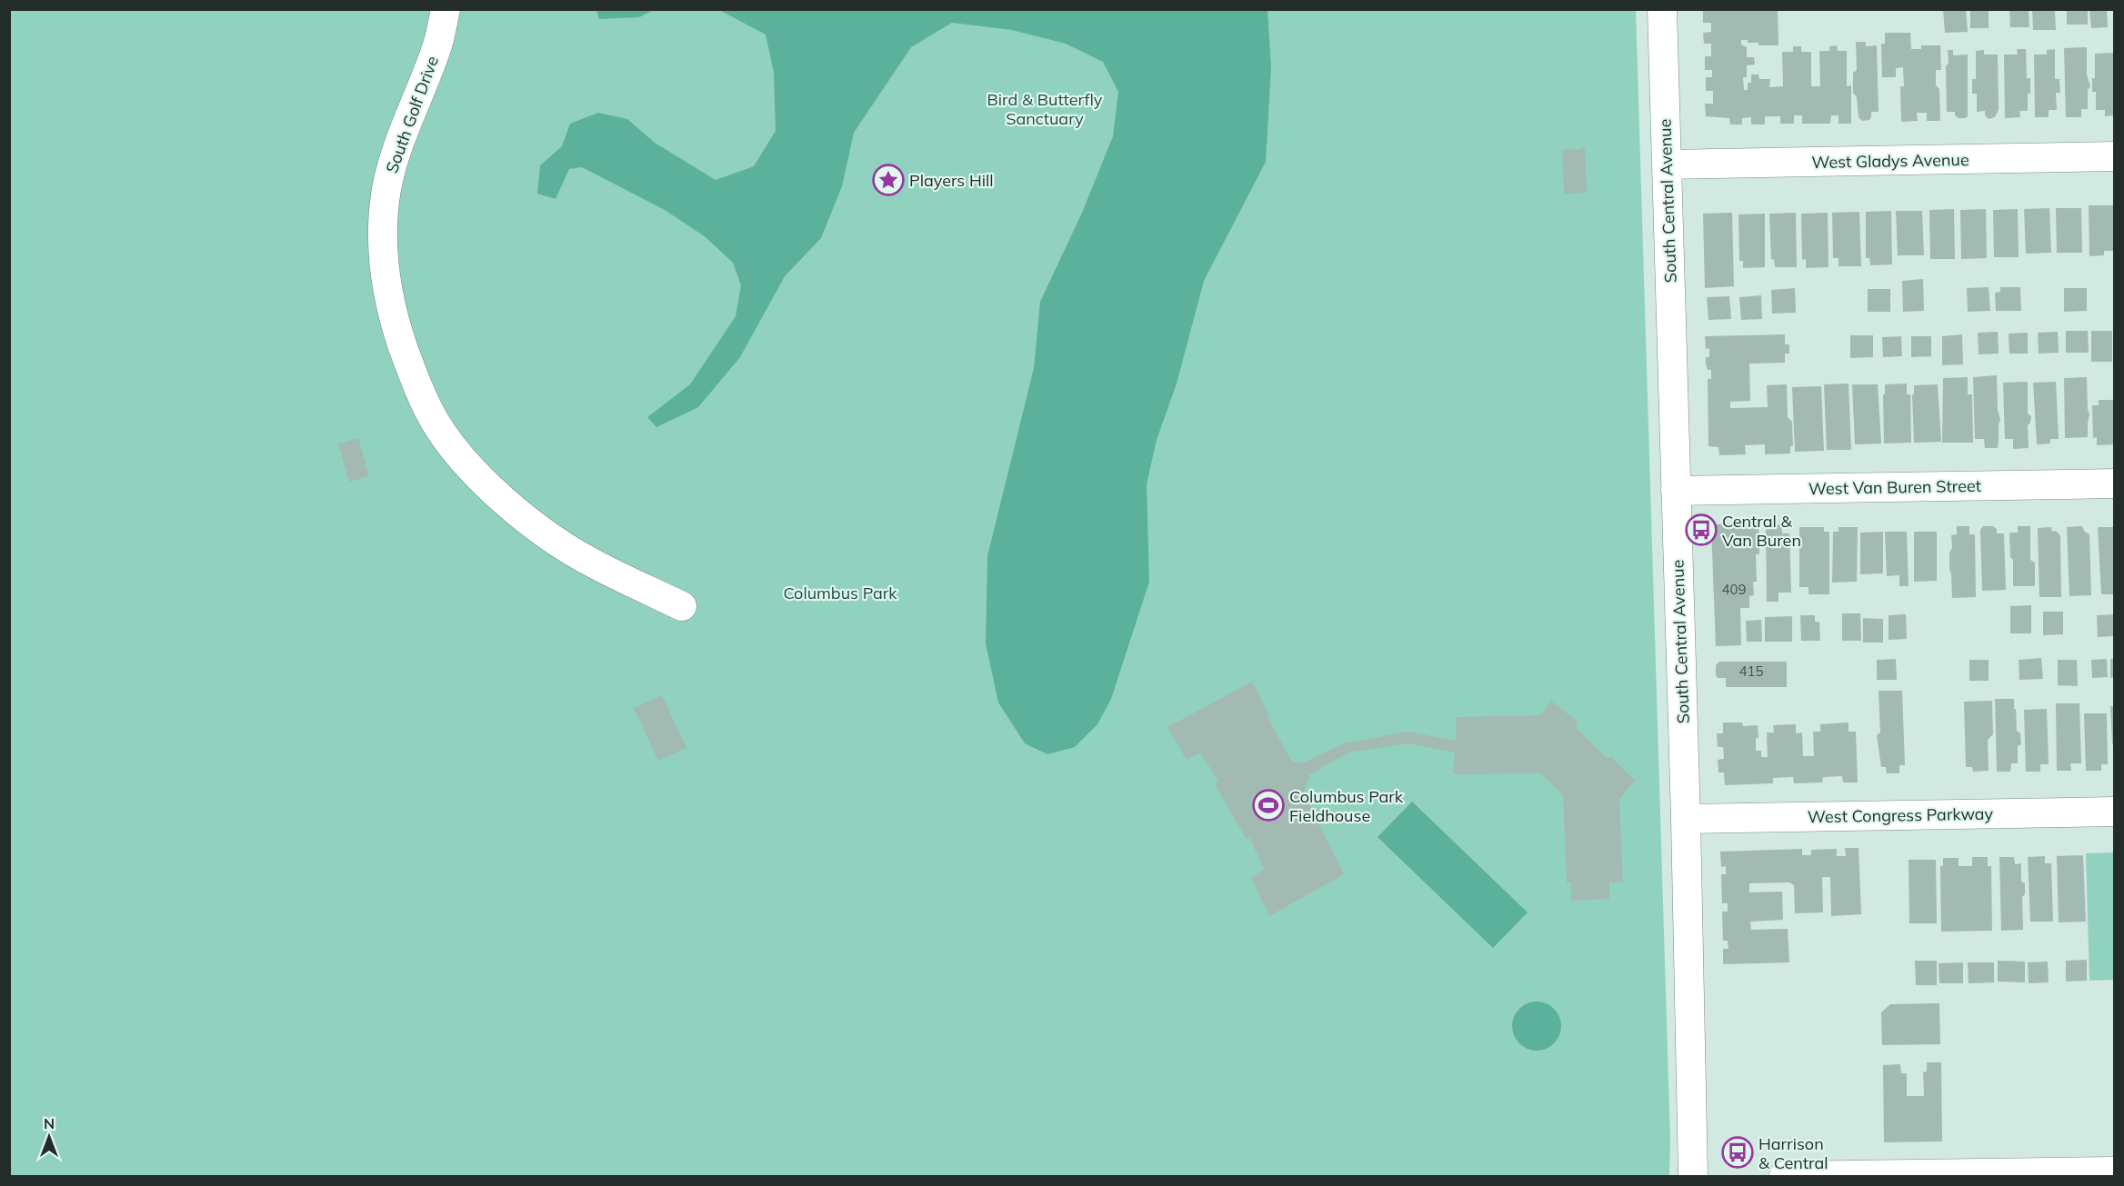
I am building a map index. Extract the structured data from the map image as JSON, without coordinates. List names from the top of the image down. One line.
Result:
{"streets":{"street":["South Golf Drive","West Gladys Avenue","South Central Avenue","West Van Buren Street","West Congress Parkway"]},"crossings":[["West Gladys Avenue","South Central Avenue"],["South Central Avenue","West Van Buren Street"],["South Central Avenue","West Congress Parkway"]],"parks":["Bird & Butterfly Sanctuary","Columbus Park"],"places":{"place":["Players Hill"],"bus stop":["Central & Van Buren","Harrison & Central"],"sports":["Columbus Park Fieldhouse"]},"house_numbers":["409","415"],"north":"top"}
